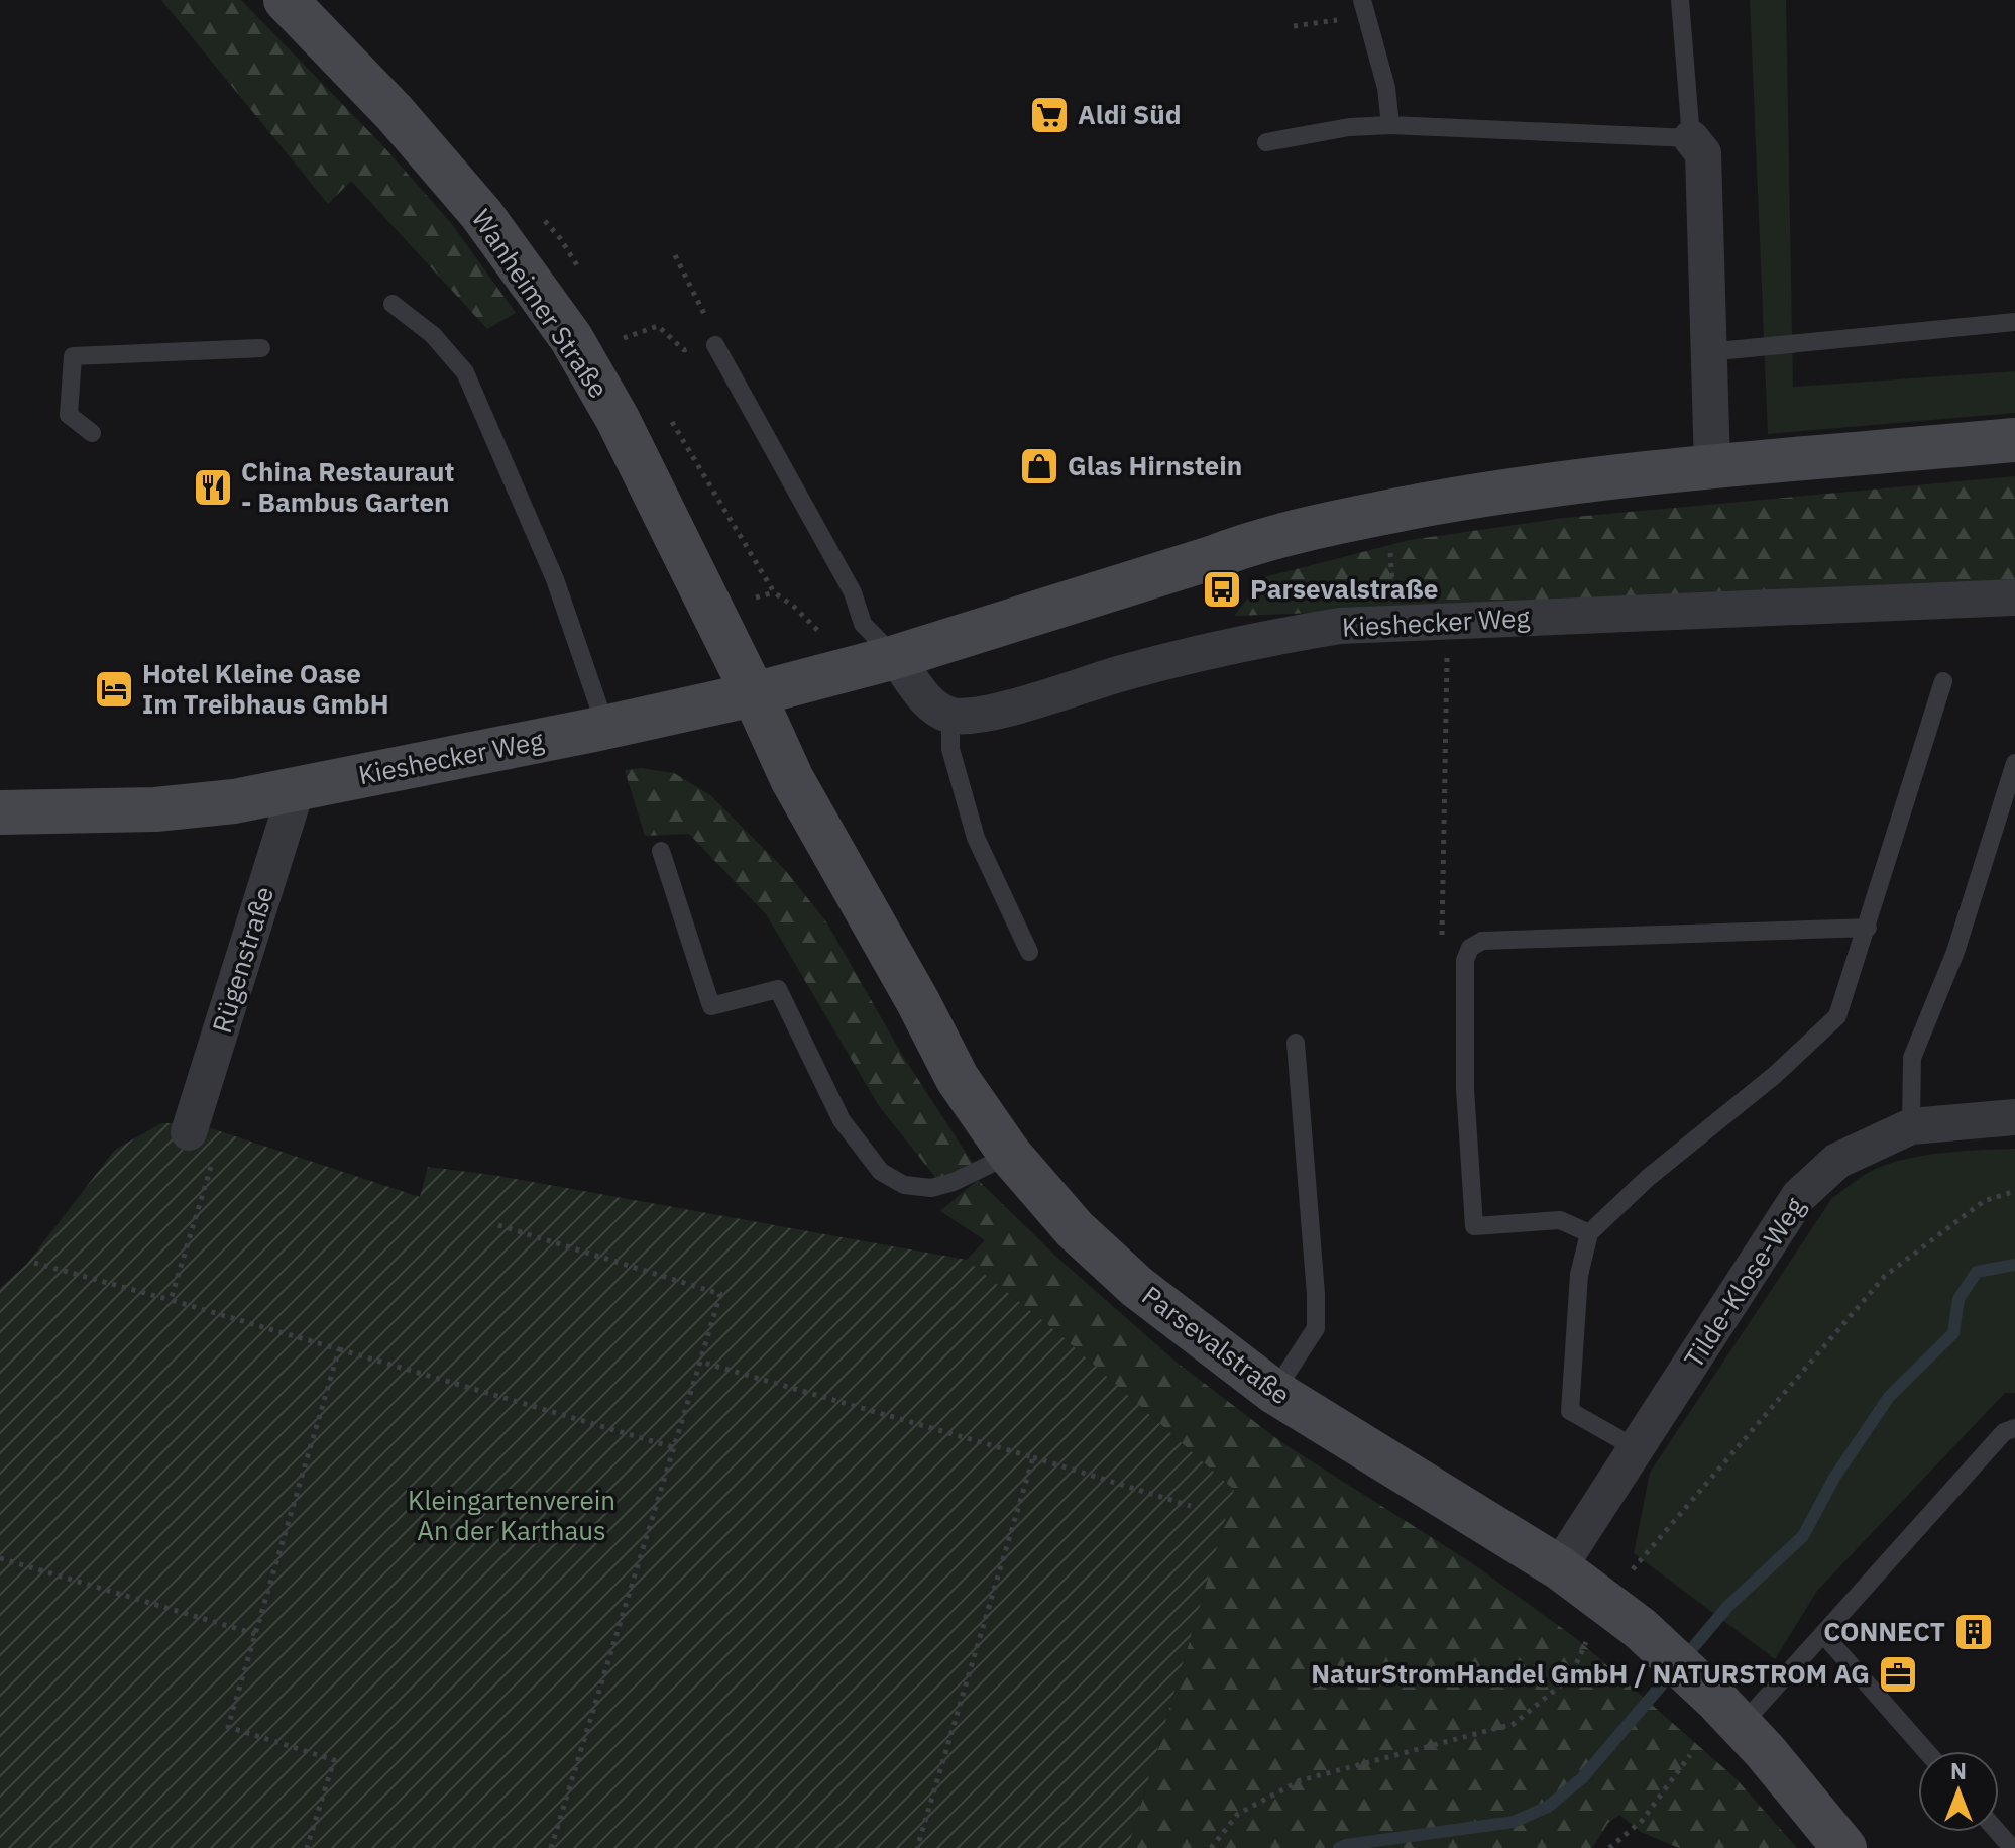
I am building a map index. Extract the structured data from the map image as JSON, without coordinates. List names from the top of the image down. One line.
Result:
{"streets":{"street":["Wanheimer Straße","Kieshecker Weg","Rügenstraße","Tilde-Klose-Weg","Parsevalstraße"]},"crossings":[["Wanheimer Straße","Kieshecker Weg"],["Wanheimer Straße","Parsevalstraße"],["Kieshecker Weg","Rügenstraße"],["Kieshecker Weg","Parsevalstraße"],["Tilde-Klose-Weg","Parsevalstraße"]],"parks":["Kleingartenverein An der Karthaus"],"places":{"supermarket":["Aldi Süd"],"shop":["Glas Hirnstein"],"restaurant":["China Restauraut - Bambus Garten"],"bus stop":["Parsevalstraße"],"hotel":["Hotel Kleine Oase Im Treibhaus GmbH"],"building":["CONNECT"],"office":["NaturStromHandel GmbH / NATURSTROM AG"]},"north":"top"}
